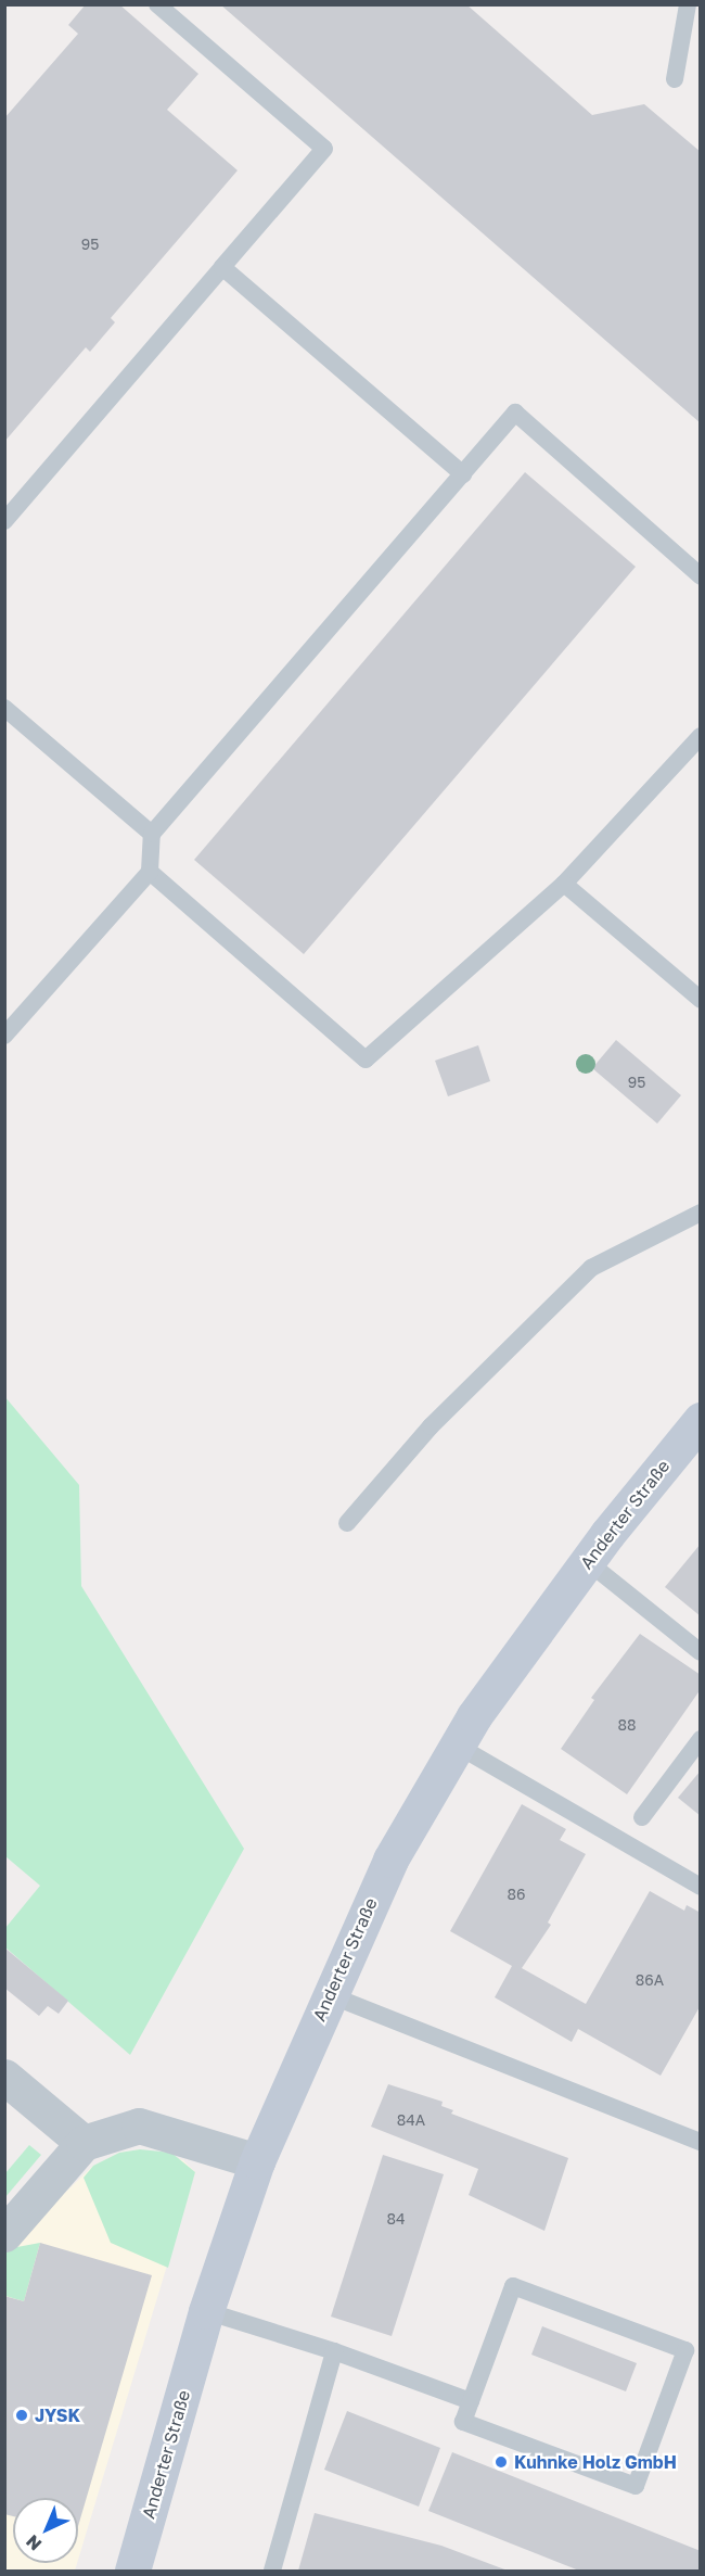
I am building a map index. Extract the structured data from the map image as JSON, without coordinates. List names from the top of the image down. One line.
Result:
{"streets":{"main road":["Anderter Straße"]},"places":["JYSK","Kuhnke Holz GmbH"],"house_numbers":["95","95","88","86","86A","84A","84"],"north":"bottom left"}
